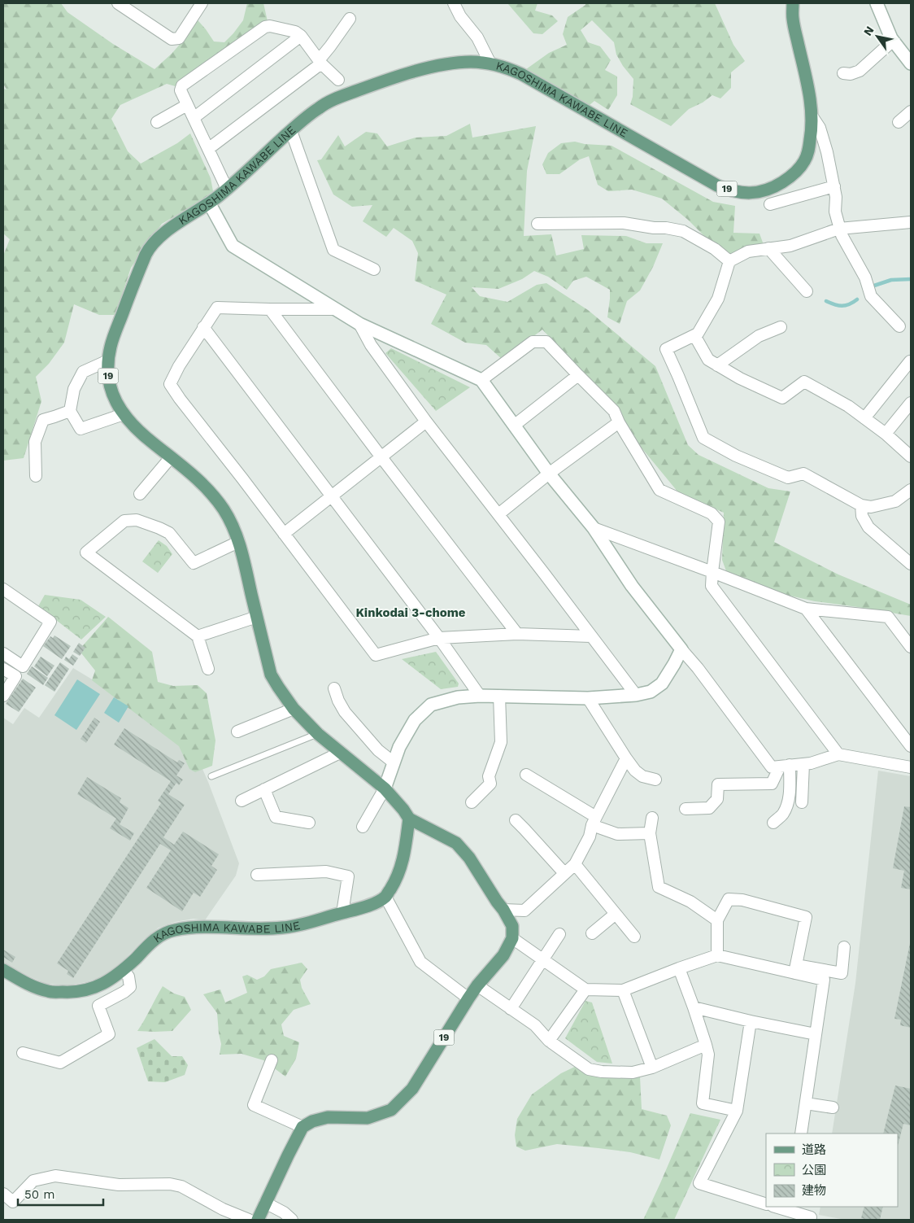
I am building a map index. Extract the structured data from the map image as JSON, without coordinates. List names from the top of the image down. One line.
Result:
{"streets":{"main road":["KAGOSHIMA KAWABE LINE","19"]},"crossings":[["KAGOSHIMA KAWABE LINE","19"]],"districts":["Kinkodai 3-chome"],"legend":["道路","公園","建物"],"scale_bar":"50 m","north":"top left"}
